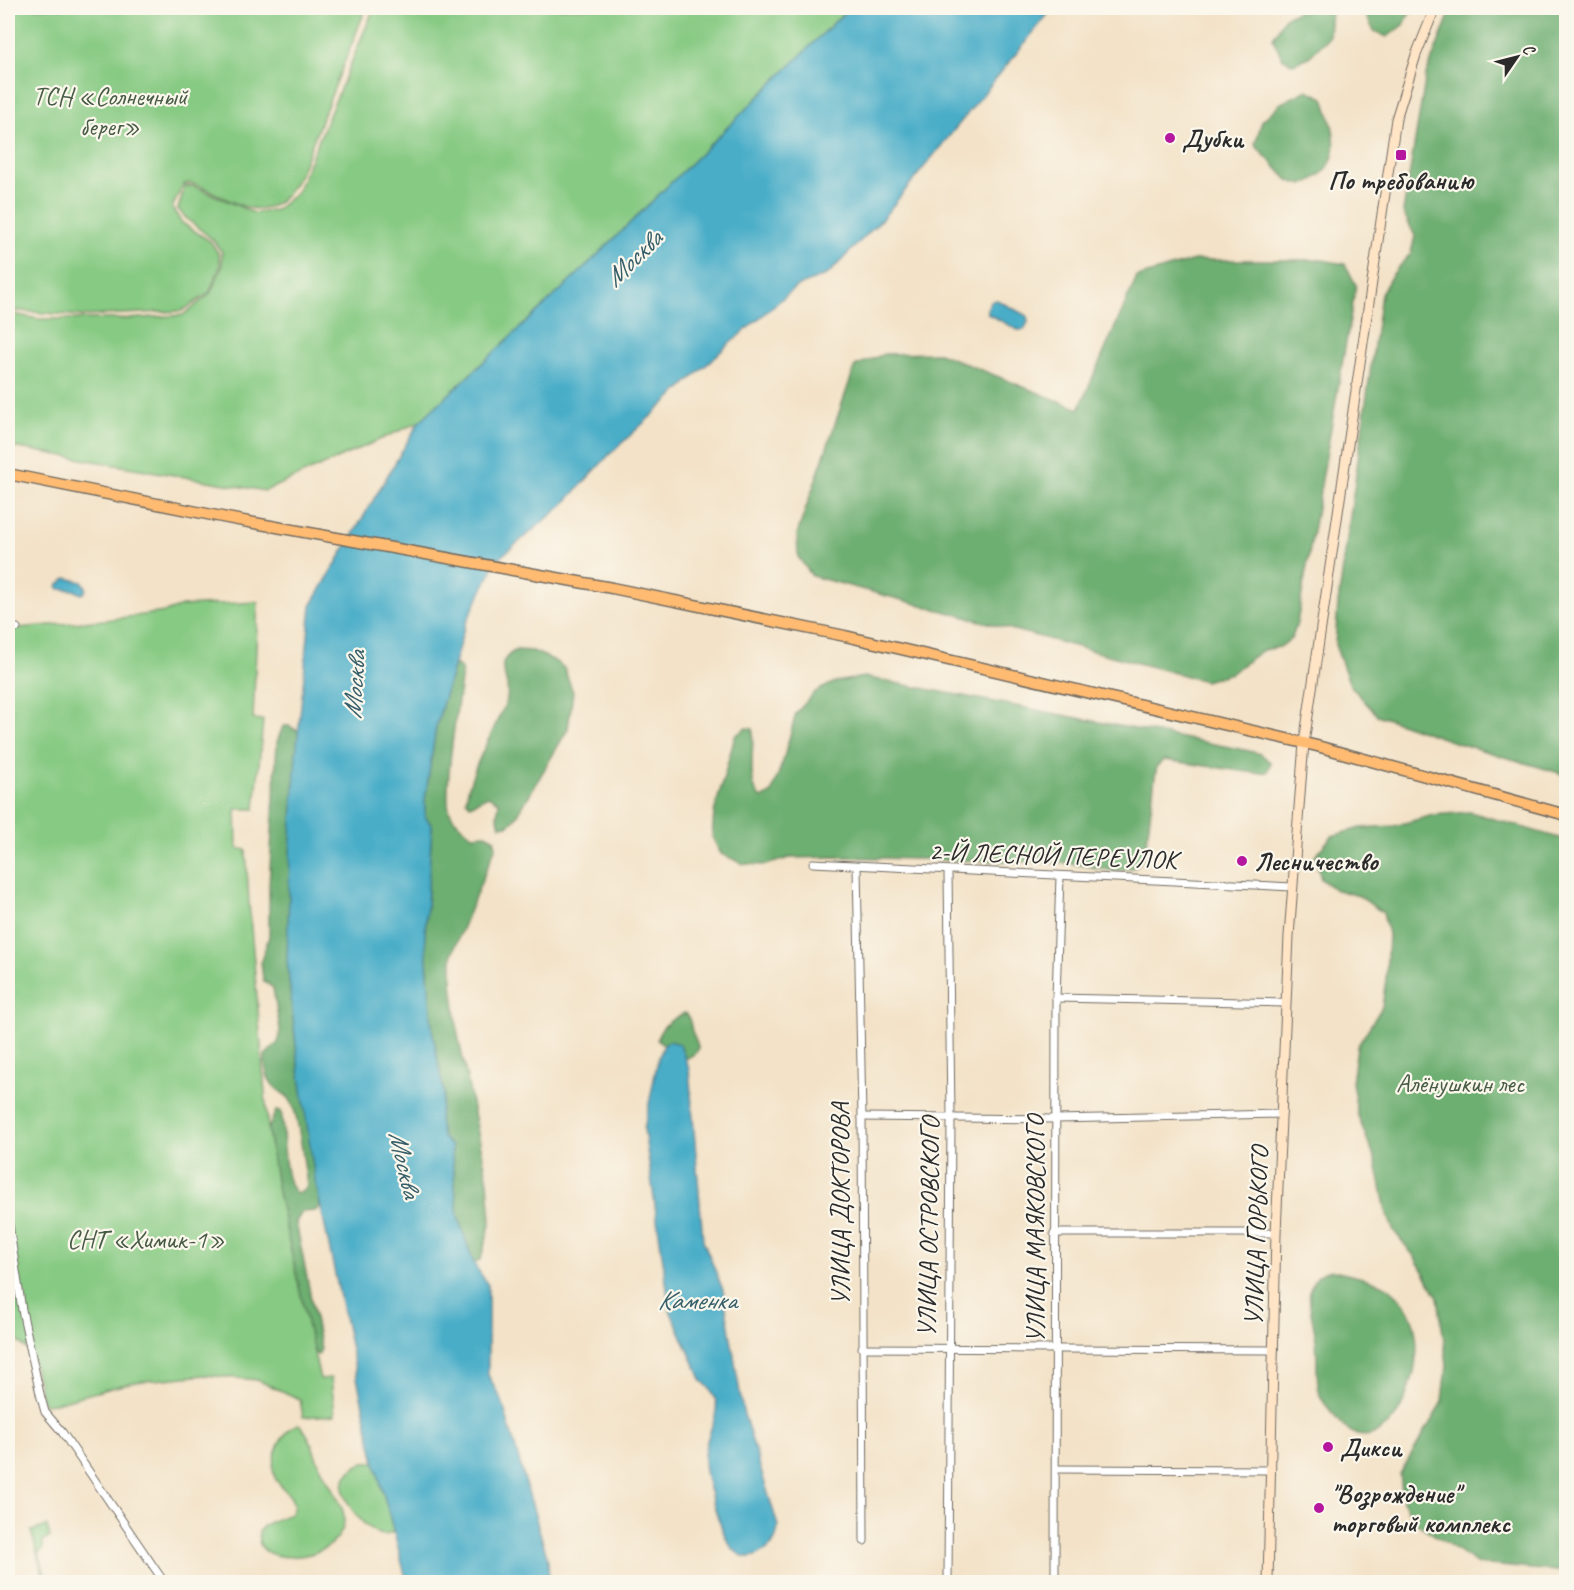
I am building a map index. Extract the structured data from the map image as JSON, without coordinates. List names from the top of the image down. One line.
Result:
{"streets":{"main road":["УЛИЦА ГОРЬКОГО"],"street":["2-Й ЛЕСНОЙ ПЕРЕУЛОК","УЛИЦА ДОКТОРОВА","УЛИЦА ОСТРОВСКОГО","УЛИЦА МАЯКОВСКОГО"]},"crossings":[["2-Й ЛЕСНОЙ ПЕРЕУЛОК","УЛИЦА ДОКТОРОВА"],["2-Й ЛЕСНОЙ ПЕРЕУЛОК","УЛИЦА ОСТРОВСКОГО"],["2-Й ЛЕСНОЙ ПЕРЕУЛОК","УЛИЦА МАЯКОВСКОГО"],["2-Й ЛЕСНОЙ ПЕРЕУЛОК","УЛИЦА ГОРЬКОГО"]],"water":["Москва","Каменка"],"parks":["ТСН «Солнечный берег»","Алёнушкин лес","СНТ «Химик-1»"],"places":{"other":["Дубки","Лесничество","Дикси","\"Возрождение\" торговый комплекс"],"transit":["По требованию"]},"north":"top right"}
